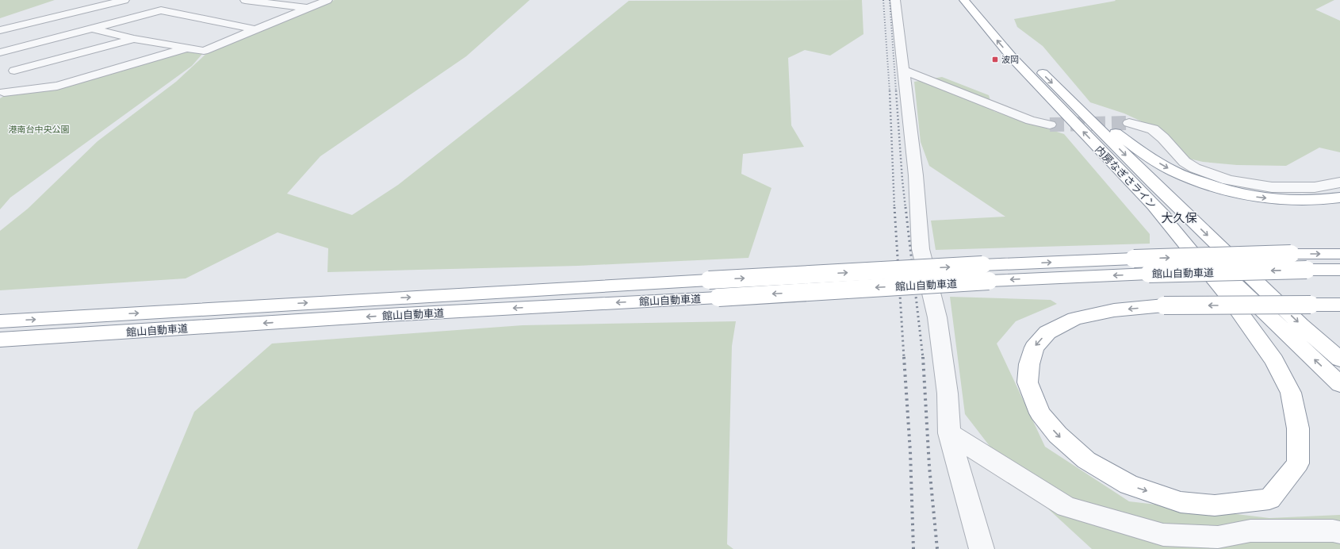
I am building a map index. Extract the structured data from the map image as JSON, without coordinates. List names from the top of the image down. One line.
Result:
{"streets":{"highway":["内房なぎさライン","館山自動車道"]},"districts":["大久保"],"parks":["港南台中央公園"],"places":{"transit":["波岡"]}}
